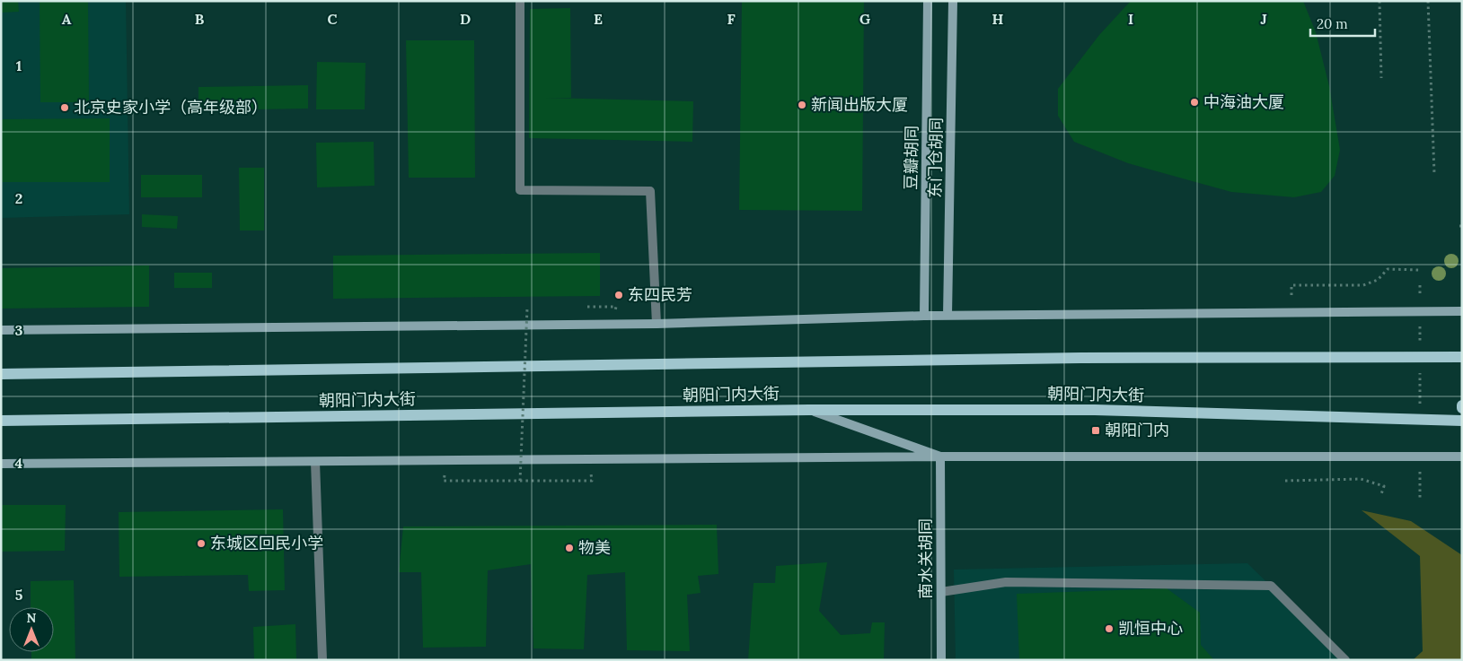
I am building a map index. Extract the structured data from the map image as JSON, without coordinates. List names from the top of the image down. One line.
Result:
{"streets":{"main road":["朝阳门内大街"],"street":["豆瓣胡同","东门仓胡同","南水关胡同"]},"places":{"other":["中海油大厦","新闻出版大厦","北京史家小学（高年级部）","东四民芳","东城区回民小学","物美","凯恒中心"],"transit":["朝阳门内"]},"scale_bar":"20 m","north":"top","grid":{"columns":["A","B","C","D","E","F","G","H","I","J"],"rows":["1","2","3","4","5"]}}
